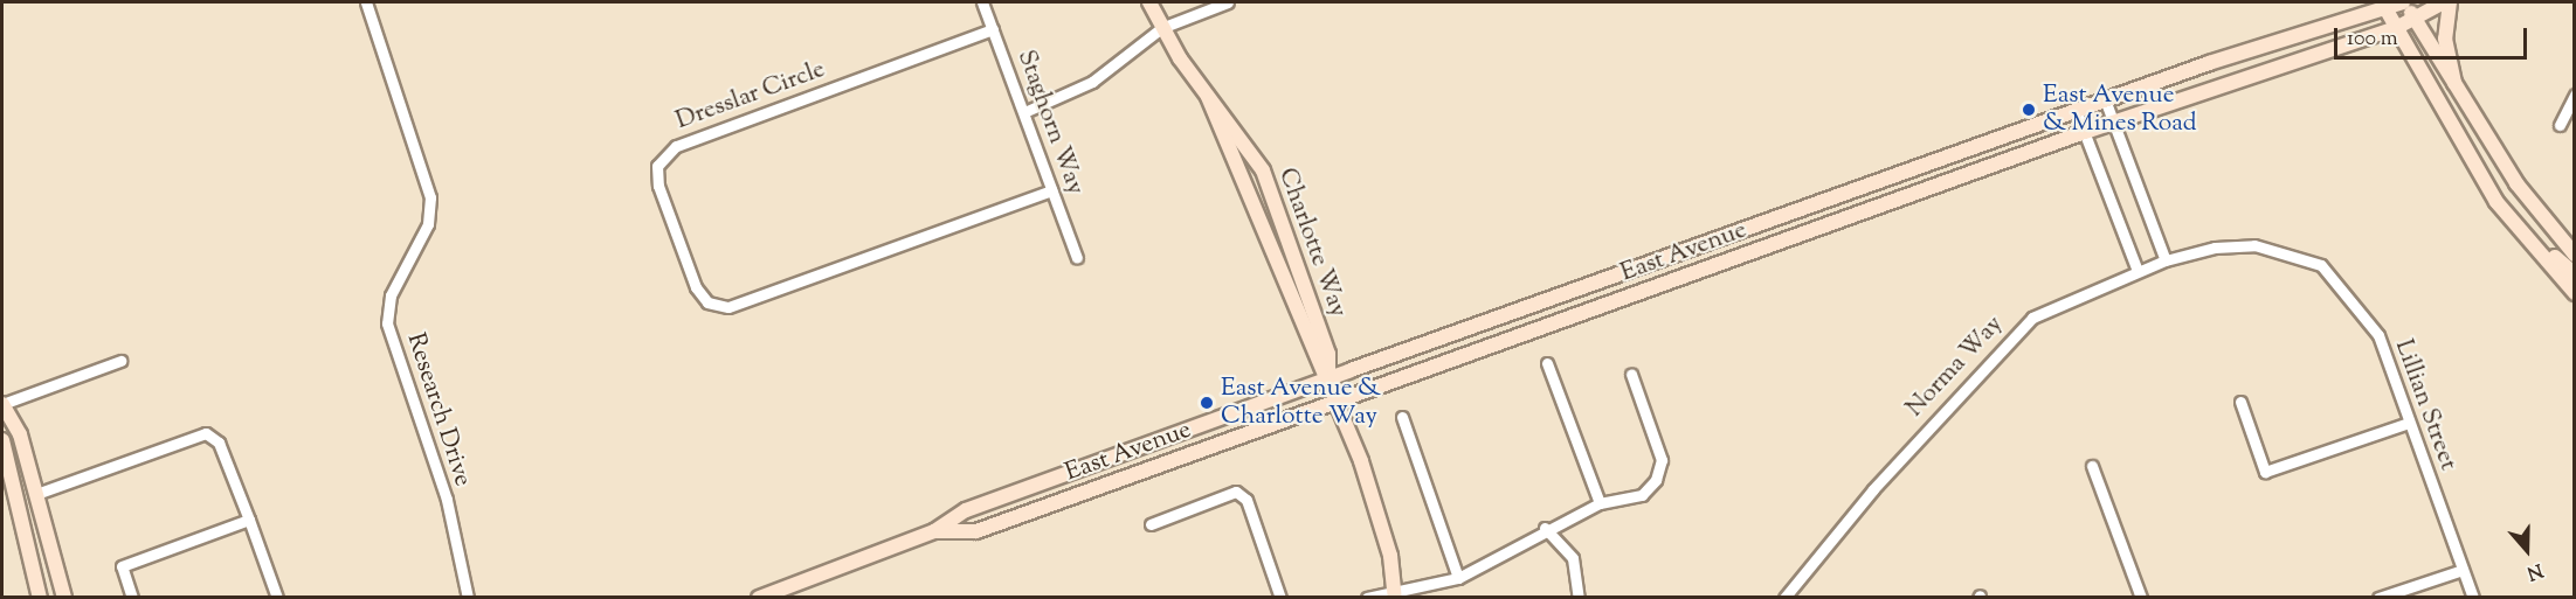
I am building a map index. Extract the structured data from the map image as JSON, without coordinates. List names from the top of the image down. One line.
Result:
{"streets":{"main road":["Charlotte Way","East Avenue"],"street":["Dresslar Circle","Staghorn Way","Norma Way","Lillian Street","Research Drive"]},"crossings":[["Dresslar Circle","Staghorn Way"],["Charlotte Way","East Avenue"],["Norma Way","Lillian Street"]],"places":["East Avenue & Mines Road","East Avenue & Charlotte Way"],"scale_bar":"100 m","north":"bottom"}
